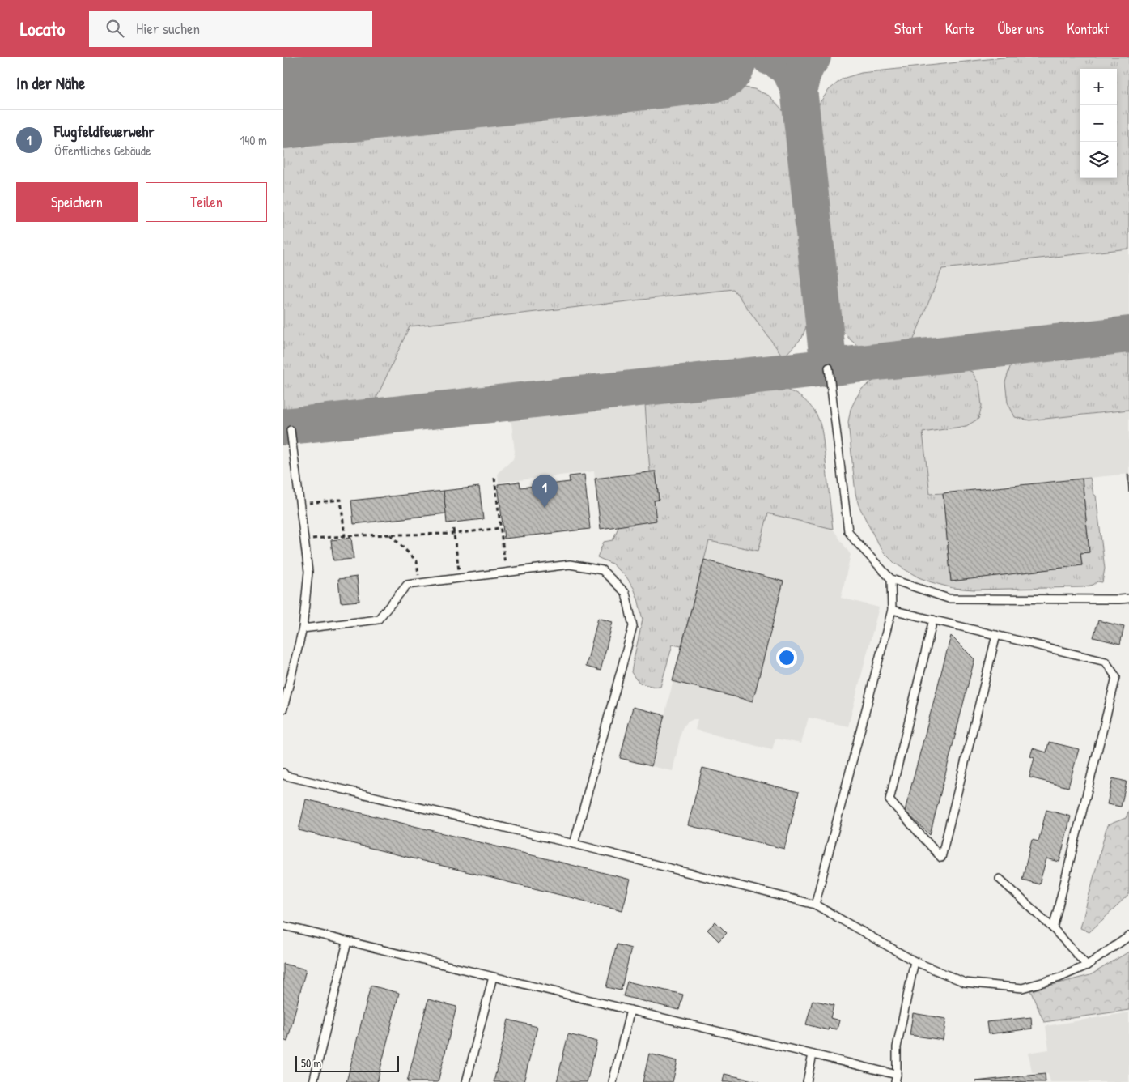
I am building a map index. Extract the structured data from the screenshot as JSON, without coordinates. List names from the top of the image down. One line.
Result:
{"scale_bar":"50 m","page":{"header":"Locato","search":"Hier suchen","nav":["Start","Karte","Über uns","Kontakt"],"heading":"In der Nähe","map_buttons":["+","−"],"list":[{"mark":"1","name":"Flugfeldfeuerwehr","note":"Öffentliches Gebäude","value":"140 m"}],"buttons":["Speichern","Teilen"],"pins":"1","scale":"50 m"}}
